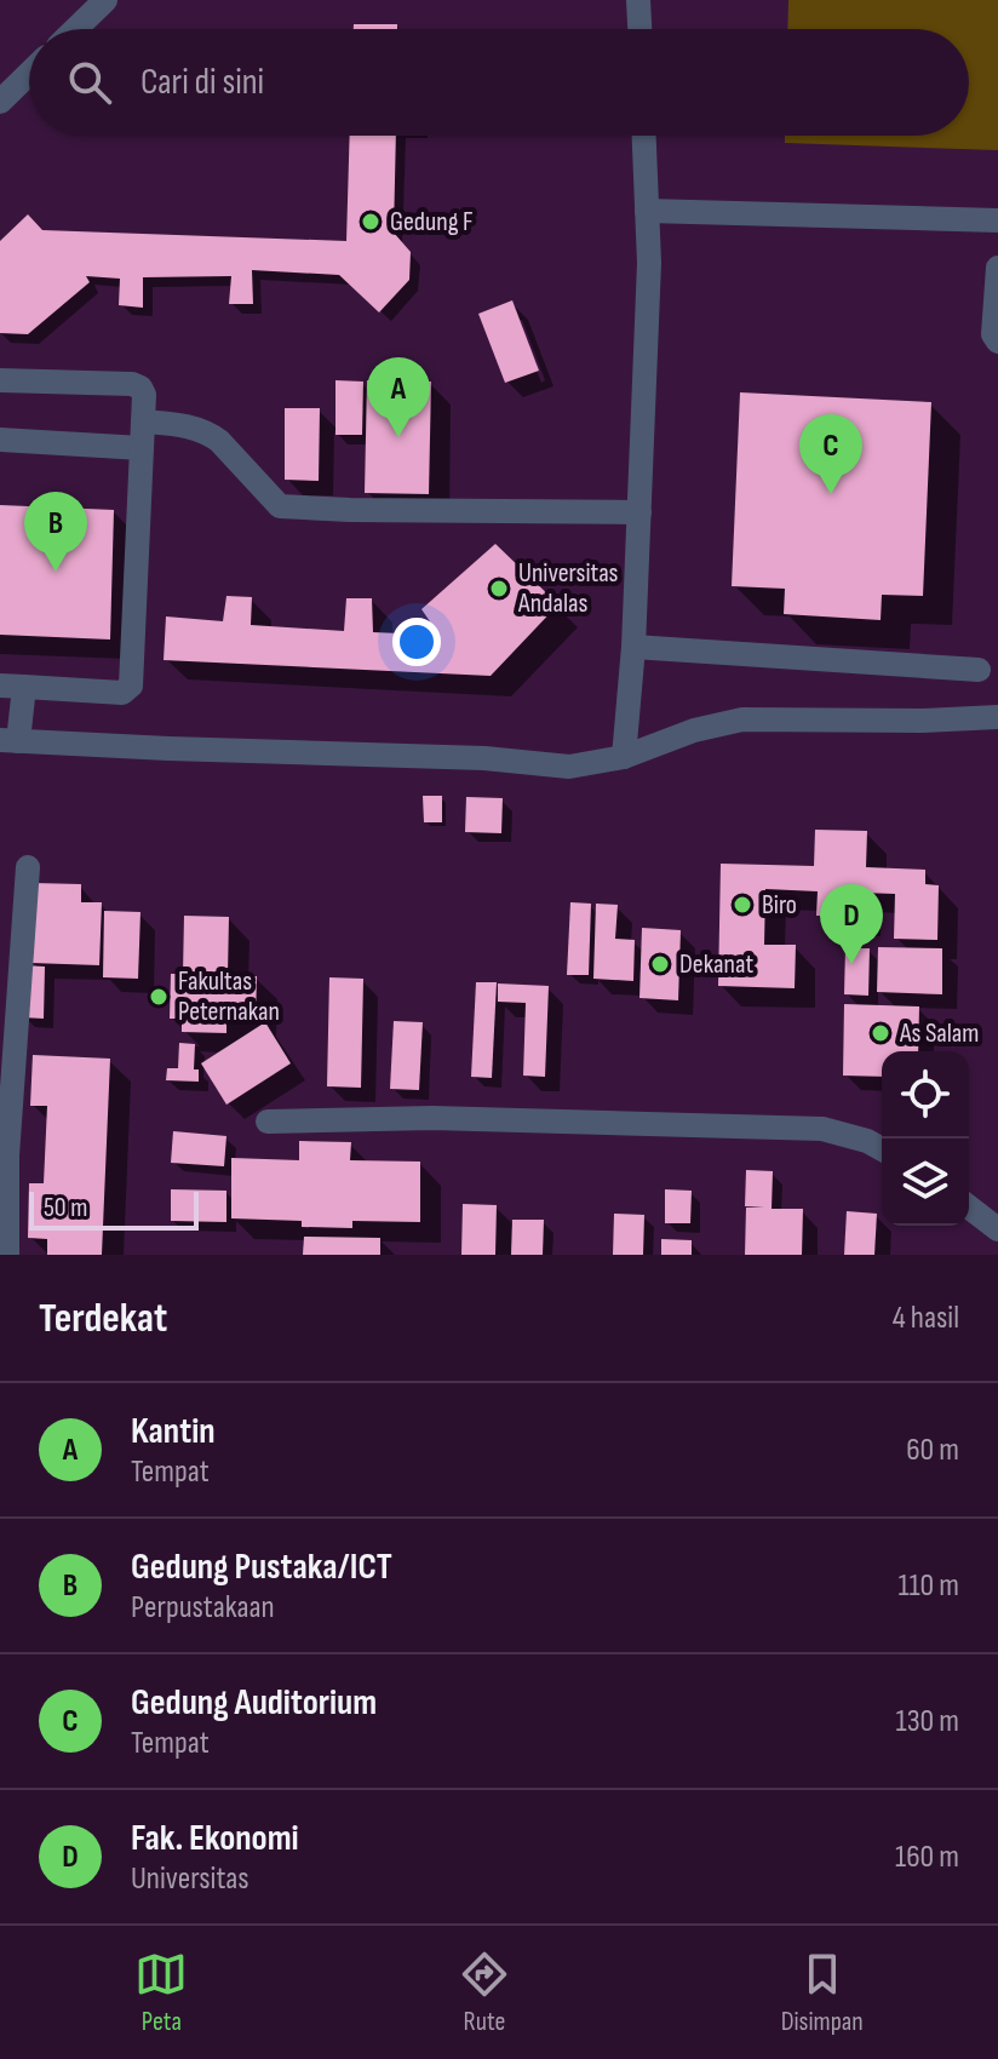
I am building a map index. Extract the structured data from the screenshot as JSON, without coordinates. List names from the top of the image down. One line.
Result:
{"places":["Gedung F","Universitas Andalas","Biro","Dekanat","Fakultas Peternakan","As Salam"],"scale_bar":"50 m","page":{"search":"Cari di sini","pins":["A","C","B","D"],"scale":"50 m","heading":["Terdekat","4 hasil"],"list":[{"mark":"A","name":"Kantin","note":"Tempat","value":"60 m"},{"mark":"B","name":"Gedung Pustaka/ICT","note":"Perpustakaan","value":"110 m"},{"mark":"C","name":"Gedung Auditorium","note":"Tempat","value":"130 m"},{"mark":"D","name":"Fak. Ekonomi","note":"Universitas","value":"160 m"}],"nav":["Peta","Rute","Disimpan"]}}
